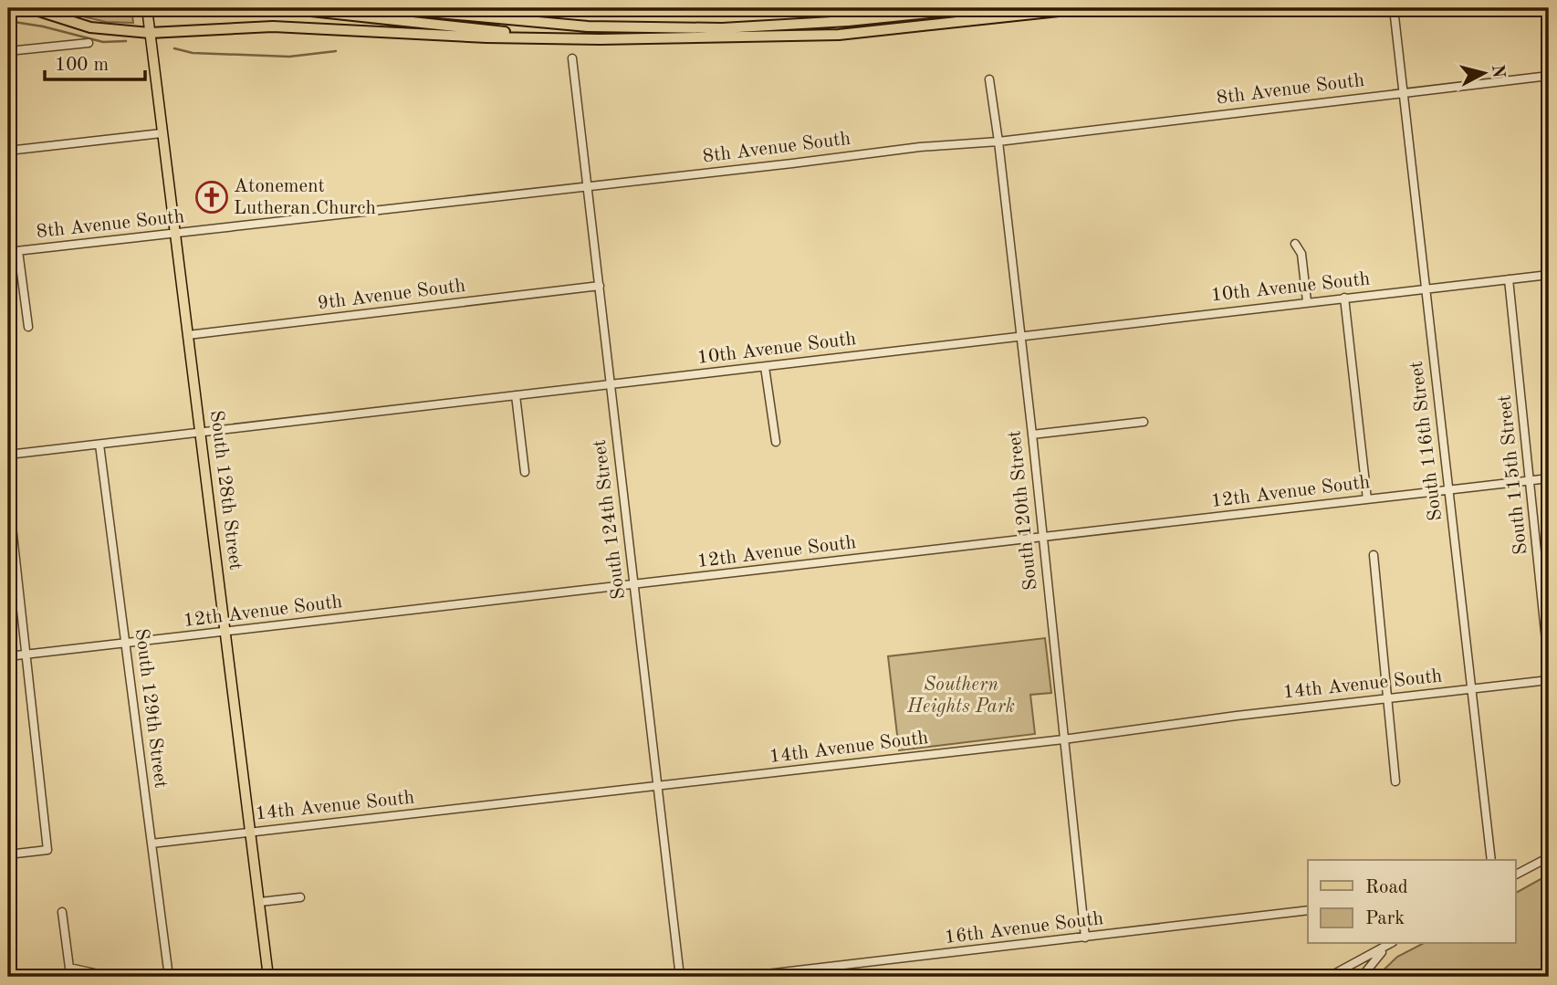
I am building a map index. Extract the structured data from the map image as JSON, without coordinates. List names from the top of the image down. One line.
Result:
{"streets":{"main road":["South 128th Street"],"street":["8th Avenue South","10th Avenue South","9th Avenue South","South 116th Street","South 115th Street","12th Avenue South","South 120th Street","South 124th Street","14th Avenue South","South 129th Street","16th Avenue South"]},"crossings":[["8th Avenue South","South 116th Street"],["8th Avenue South","South 128th Street"],["8th Avenue South","South 120th Street"],["8th Avenue South","South 124th Street"],["10th Avenue South","South 116th Street"],["10th Avenue South","South 115th Street"],["10th Avenue South","South 128th Street"],["10th Avenue South","South 120th Street"],["10th Avenue South","South 124th Street"],["10th Avenue South","South 129th Street"],["9th Avenue South","South 128th Street"],["9th Avenue South","South 124th Street"],["South 116th Street","12th Avenue South"],["South 116th Street","14th Avenue South"],["South 115th Street","12th Avenue South"],["South 128th Street","12th Avenue South"],["South 128th Street","14th Avenue South"],["12th Avenue South","South 120th Street"],["12th Avenue South","South 124th Street"],["12th Avenue South","South 129th Street"],["South 120th Street","14th Avenue South"],["South 120th Street","16th Avenue South"],["South 124th Street","14th Avenue South"],["14th Avenue South","South 129th Street"]],"parks":["Southern Heights Park"],"places":{"church":["Atonement Lutheran Church"]},"legend":["Road","Park"],"scale_bar":"100 m","north":"right"}
